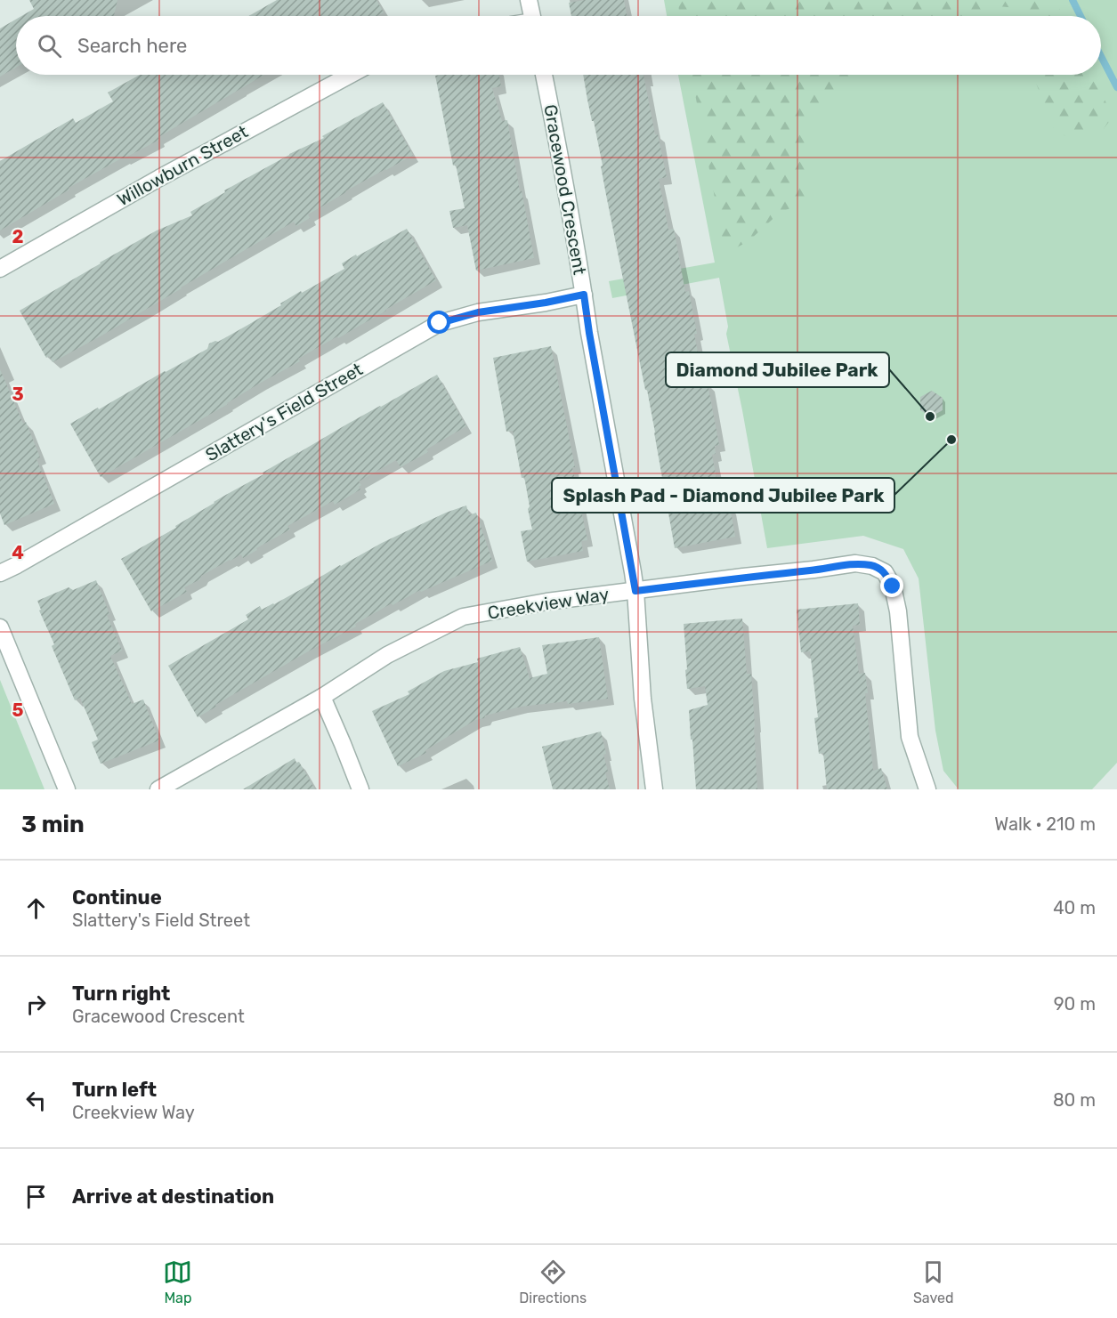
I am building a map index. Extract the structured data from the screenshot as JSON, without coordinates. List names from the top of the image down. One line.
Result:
{"streets":{"street":["Willowburn Street","Gracewood Crescent","Slattery's Field Street","Creekview Way"]},"crossings":[["Gracewood Crescent","Slattery's Field Street"],["Gracewood Crescent","Creekview Way"]],"places":["Diamond Jubilee Park","Splash Pad - Diamond Jubilee Park"],"page":{"search":"Search here","heading":["3 min","Walk · 210 m"],"list":[["Continue","Slattery's Field Street","40 m"],["Turn right","Gracewood Crescent","90 m"],["Turn left","Creekview Way","80 m"],"Arrive at destination"],"nav":["Map","Directions","Saved"]},"grid":{"rows":["2","3","4","5"]}}
